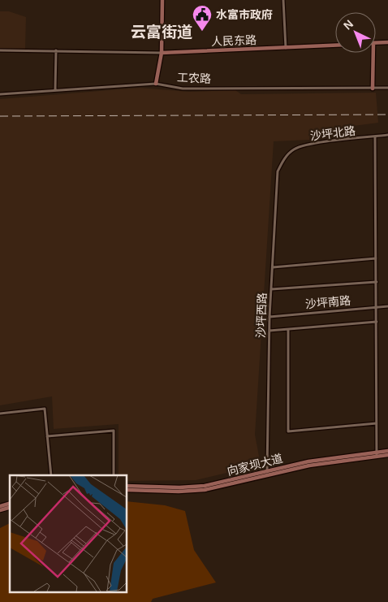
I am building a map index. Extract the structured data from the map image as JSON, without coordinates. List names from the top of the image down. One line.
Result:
{"streets":{"main road":["人民东路","向家坝大道"],"street":["工农路","沙坪北路","沙坪南路","沙坪西路"]},"crossings":[["沙坪北路","沙坪西路"],["沙坪南路","沙坪西路"],["沙坪西路","向家坝大道"]],"districts":["云富街道"],"places":{"public building":["水富市政府"]},"north":"top left"}
